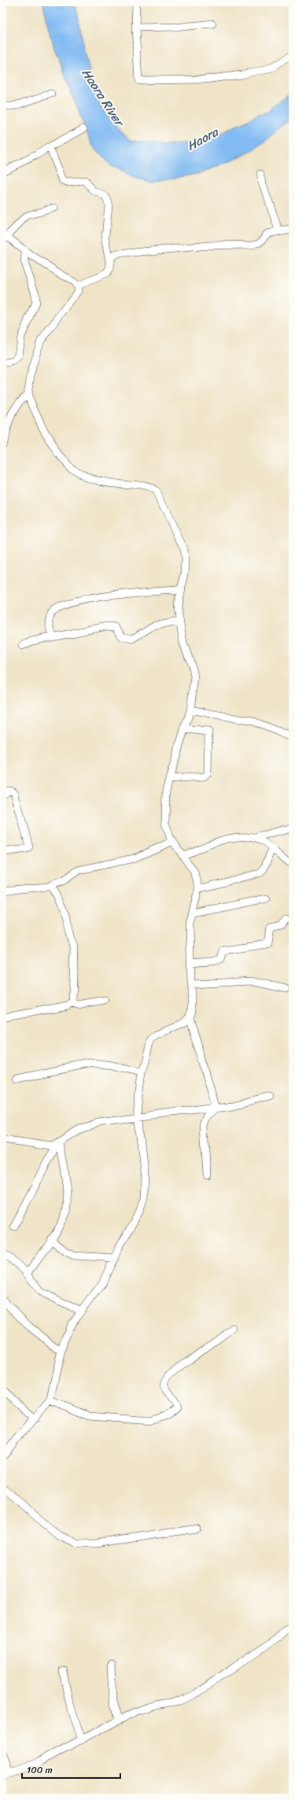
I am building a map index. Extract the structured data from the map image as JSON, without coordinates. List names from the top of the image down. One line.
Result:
{"water":["Haora River","Haora"],"scale_bar":"100 m"}
